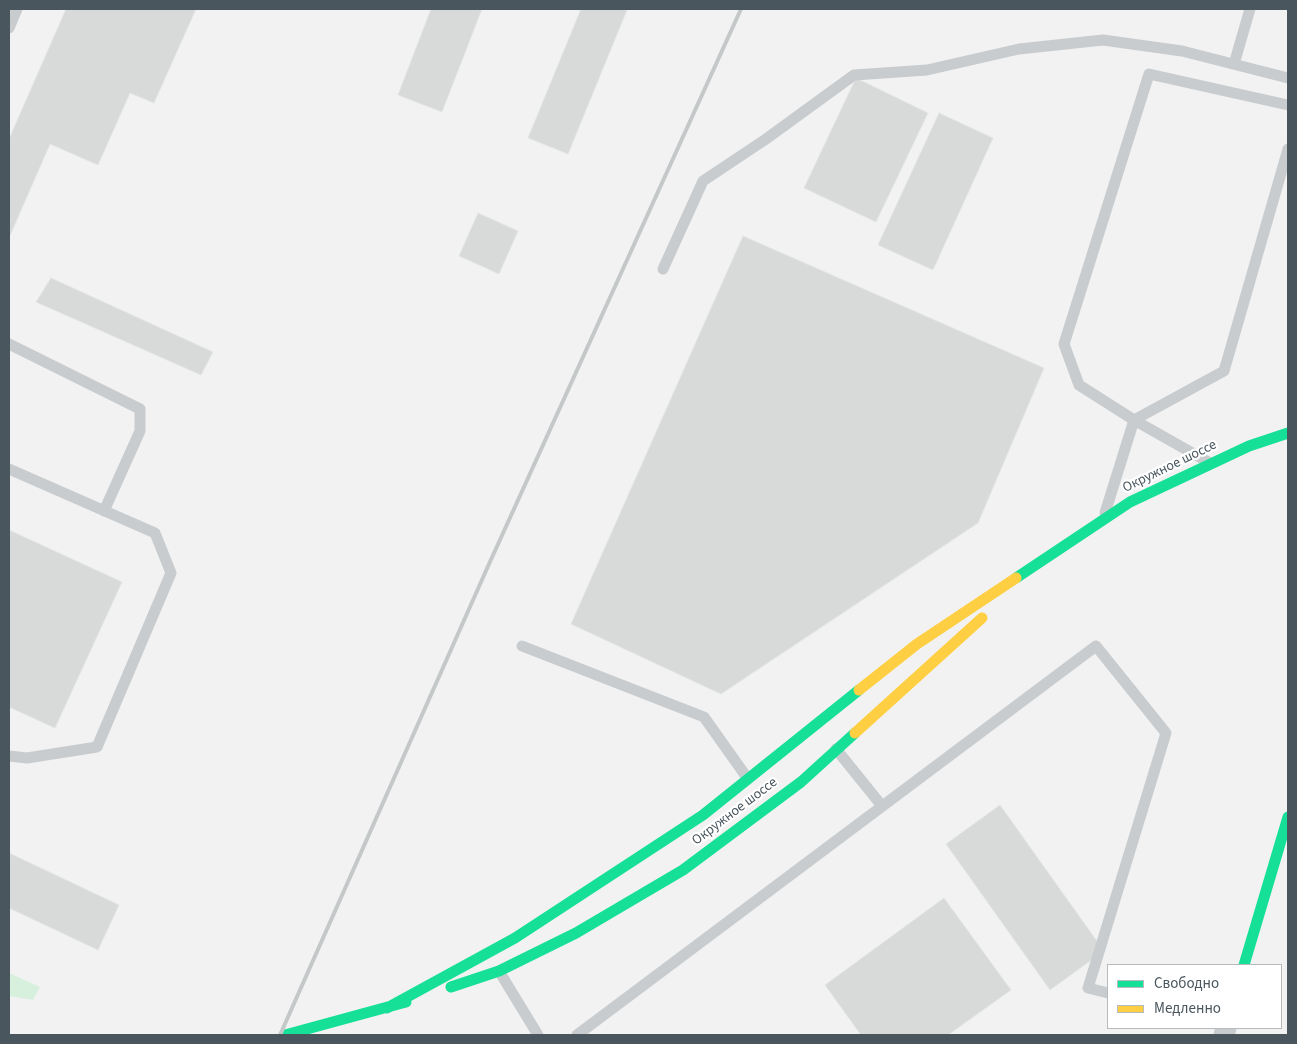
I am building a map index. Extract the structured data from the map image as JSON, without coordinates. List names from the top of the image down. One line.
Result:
{"streets":{"main road":["Окружное шоссе"]},"legend":["Свободно","Медленно"]}
